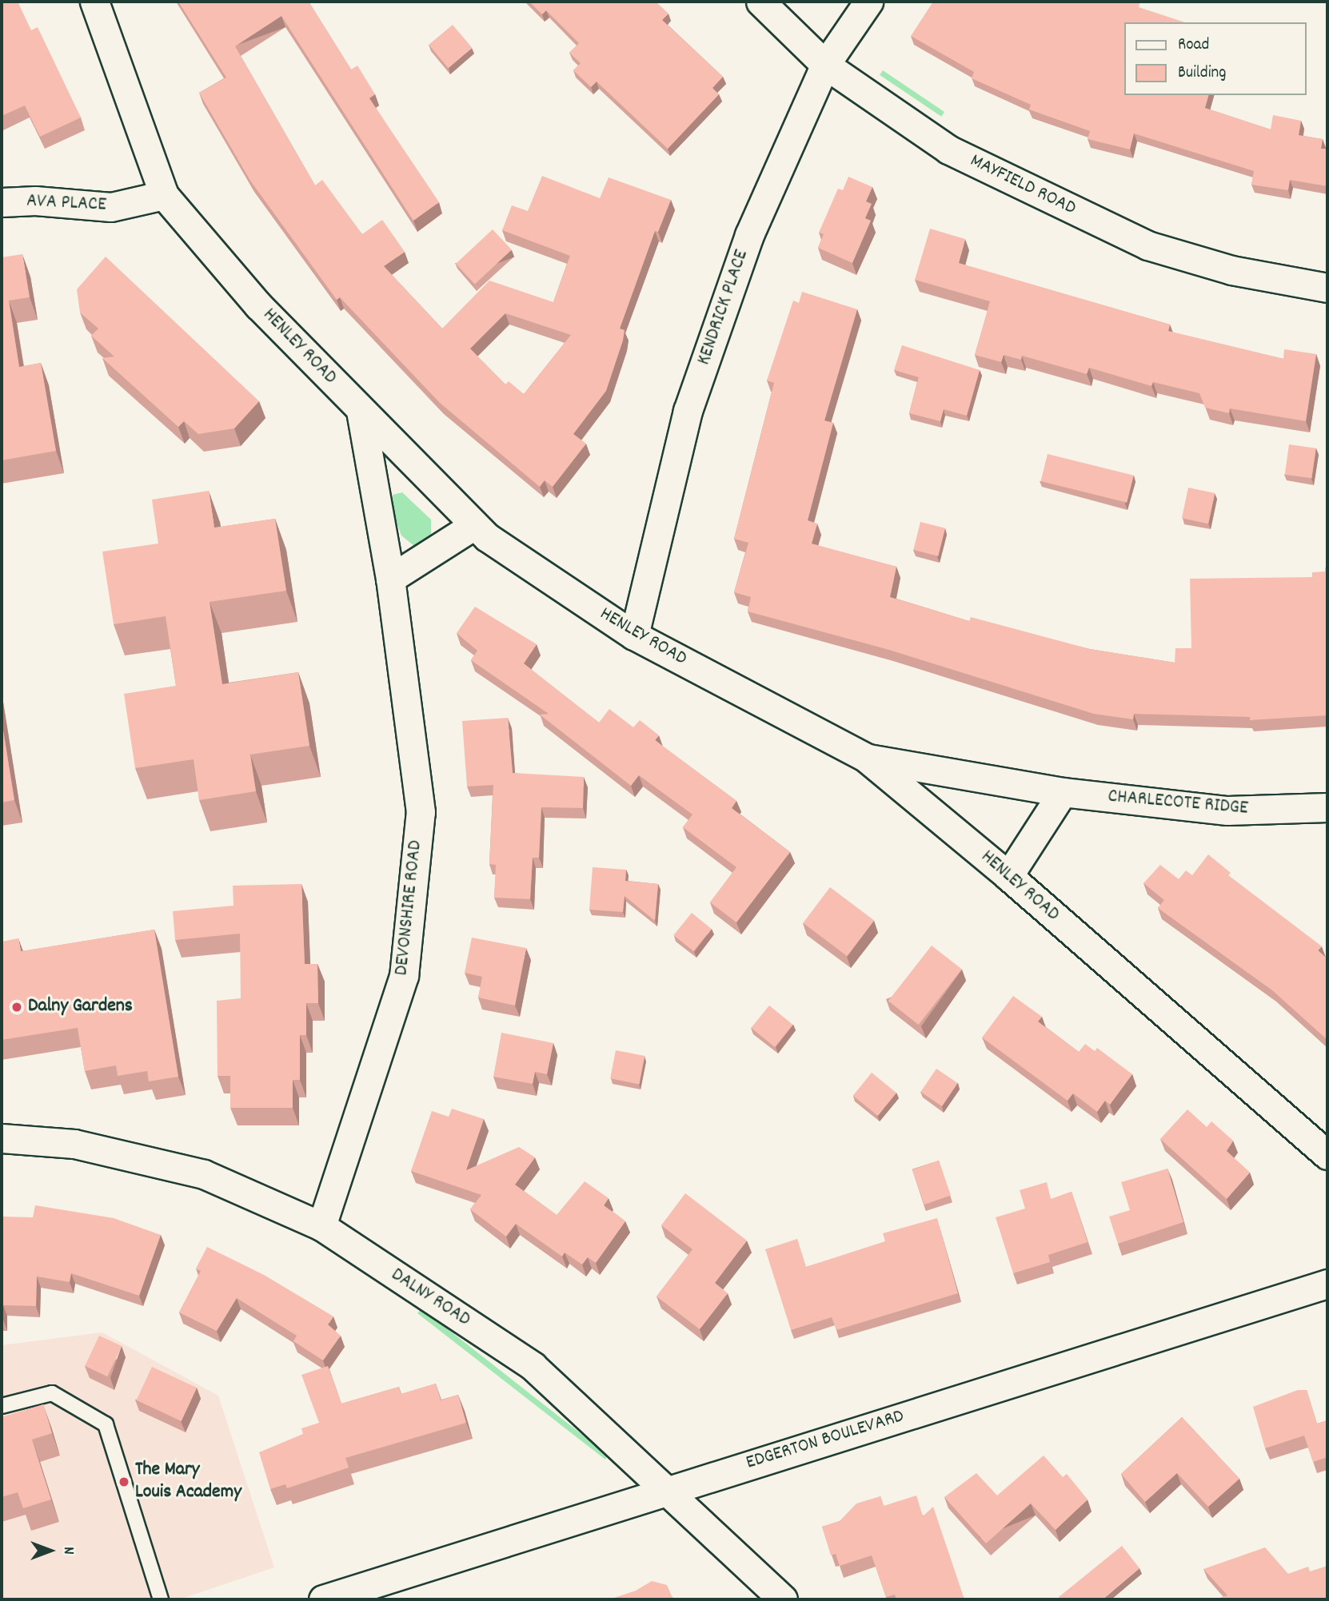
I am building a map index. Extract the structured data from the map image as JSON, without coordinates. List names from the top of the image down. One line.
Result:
{"streets":{"street":["MAYFIELD ROAD","AVA PLACE","KENDRICK PLACE","HENLEY ROAD","CHARLECOTE RIDGE","DEVONSHIRE ROAD","DALNY ROAD","EDGERTON BOULEVARD"]},"crossings":[["MAYFIELD ROAD","KENDRICK PLACE"],["AVA PLACE","HENLEY ROAD"],["KENDRICK PLACE","HENLEY ROAD"],["HENLEY ROAD","CHARLECOTE RIDGE"],["HENLEY ROAD","DEVONSHIRE ROAD"],["DEVONSHIRE ROAD","DALNY ROAD"],["DALNY ROAD","EDGERTON BOULEVARD"]],"places":["Dalny Gardens","The Mary Louis Academy"],"legend":["Road","Building"],"north":"right"}
